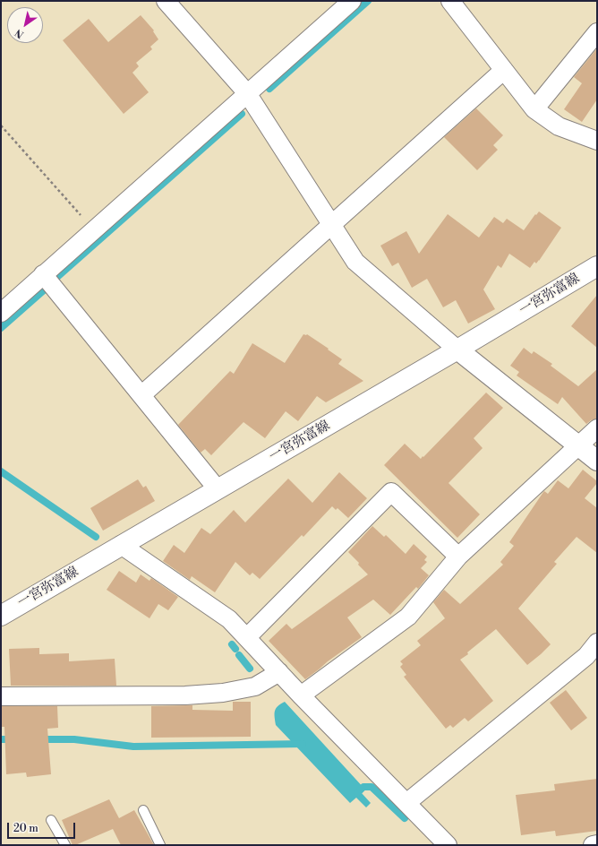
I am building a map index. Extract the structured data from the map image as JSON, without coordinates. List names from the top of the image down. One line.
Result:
{"streets":{"main road":["一宮弥富線"]},"scale_bar":"20 m","north":"bottom left"}
